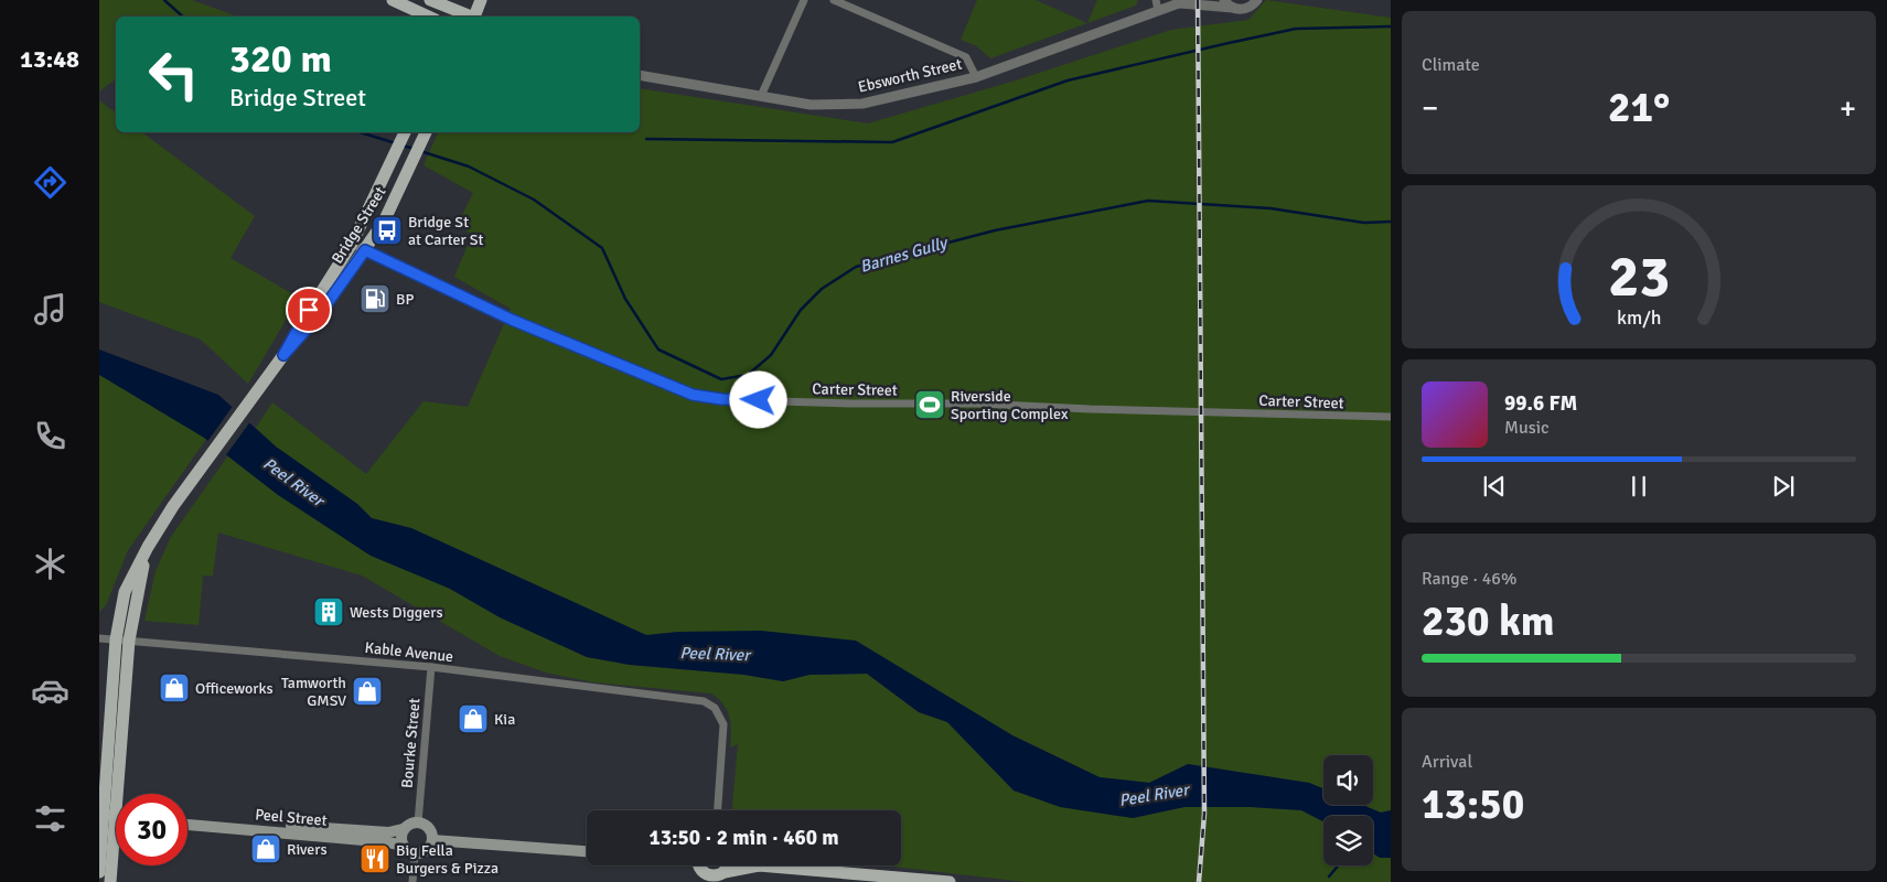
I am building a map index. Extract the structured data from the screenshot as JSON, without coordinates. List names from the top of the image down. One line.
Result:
{"streets":{"main road":["Bridge Street","Peel Street"],"street":["Ebsworth Street","Carter Street","Kable Avenue","Bourke Street"]},"crossings":[["Bridge Street","Carter Street"],["Bridge Street","Kable Avenue"],["Kable Avenue","Bourke Street"],["Bourke Street","Peel Street"]],"water":["Barnes Gully","Peel River"],"places":{"bus stop":["Bridge St at Carter St"],"fuel station":["BP"],"sports":["Riverside Sporting Complex"],"building":["Wests Diggers"],"shop":["Officeworks","Tamworth GMSV","Kia","Rivers"],"restaurant":["Big Fella Burgers & Pizza"]},"page":{"tabs":"13:48","tile":["Climate",["Range · 46%","230 km"],["Arrival","13:50"]],"turn":["320 m","Bridge Street"],"heat":["−","21°","+"],"song":["99.6 FM","Music"],"limit":"30","trip":"13:50 · 2 min · 460 m","gauge":["23","km/h"]}}
